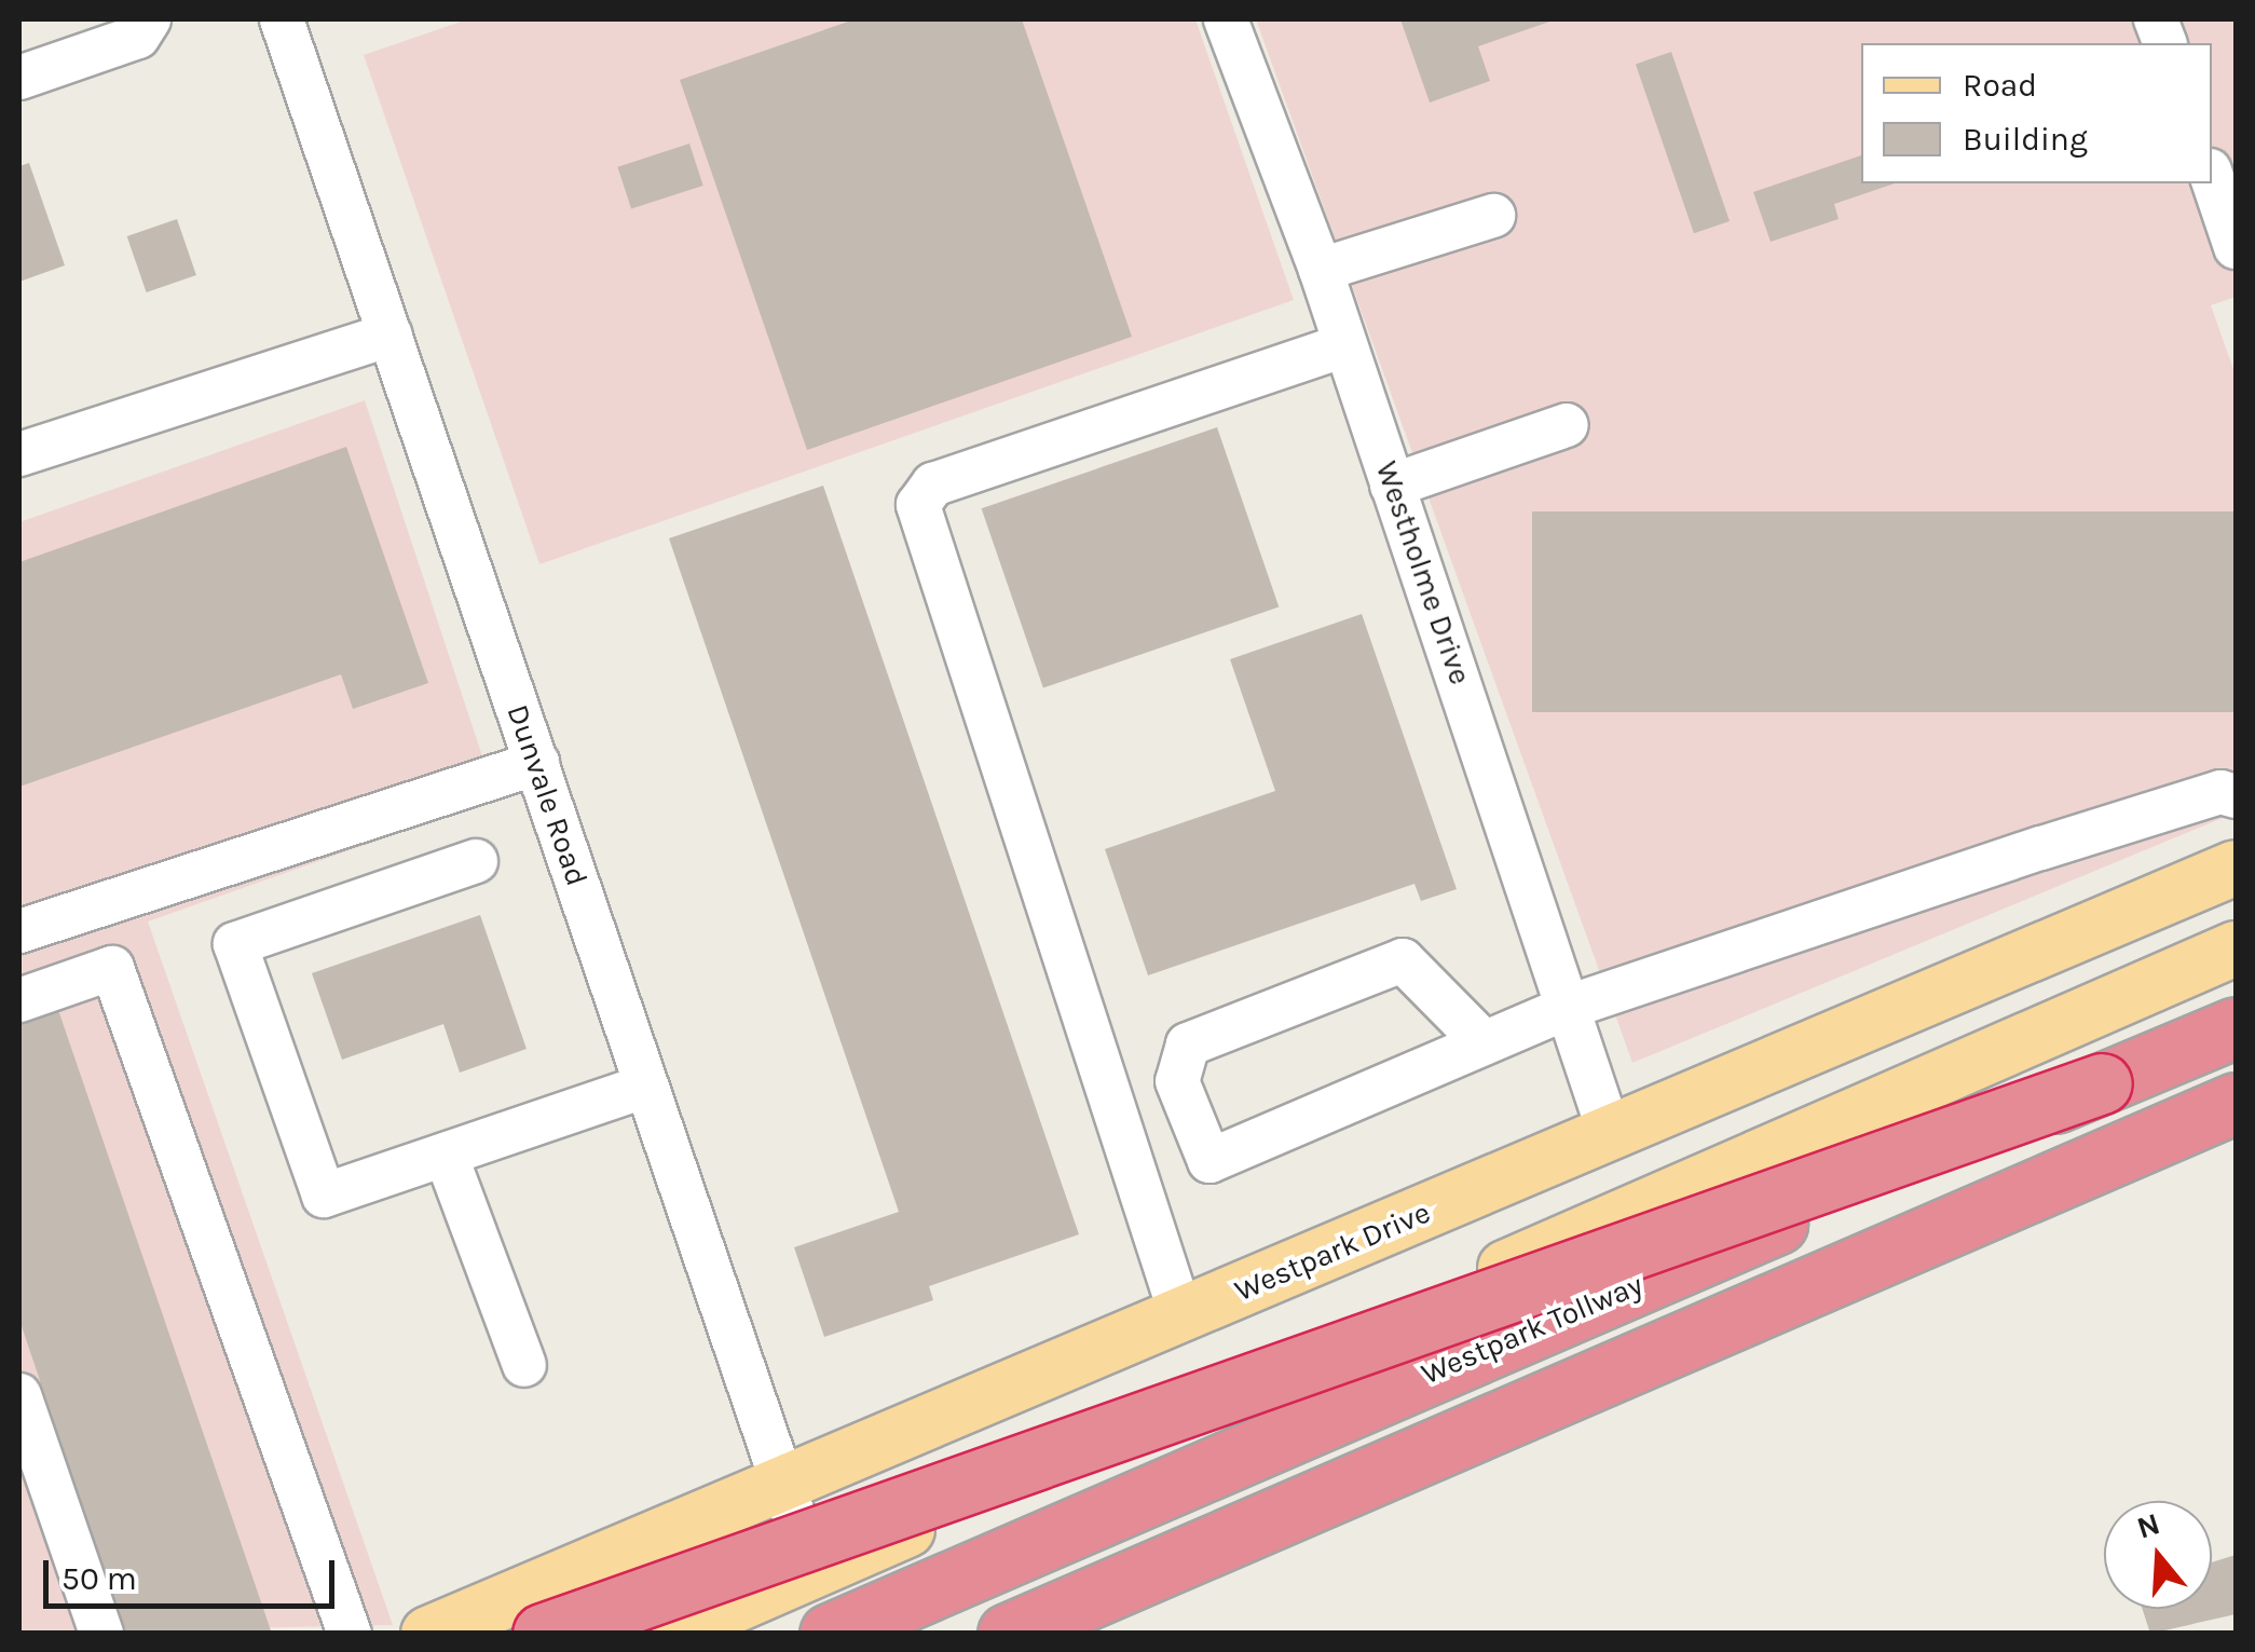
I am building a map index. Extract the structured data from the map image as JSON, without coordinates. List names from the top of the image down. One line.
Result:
{"streets":{"highway":["Westpark Tollway"],"main road":["Westpark Drive"],"street":["Westholme Drive","Dunvale Road"]},"crossings":[["Westholme Drive","Westpark Drive"],["Dunvale Road","Westpark Drive"]],"legend":["Road","Building"],"scale_bar":"50 m","north":"top"}
